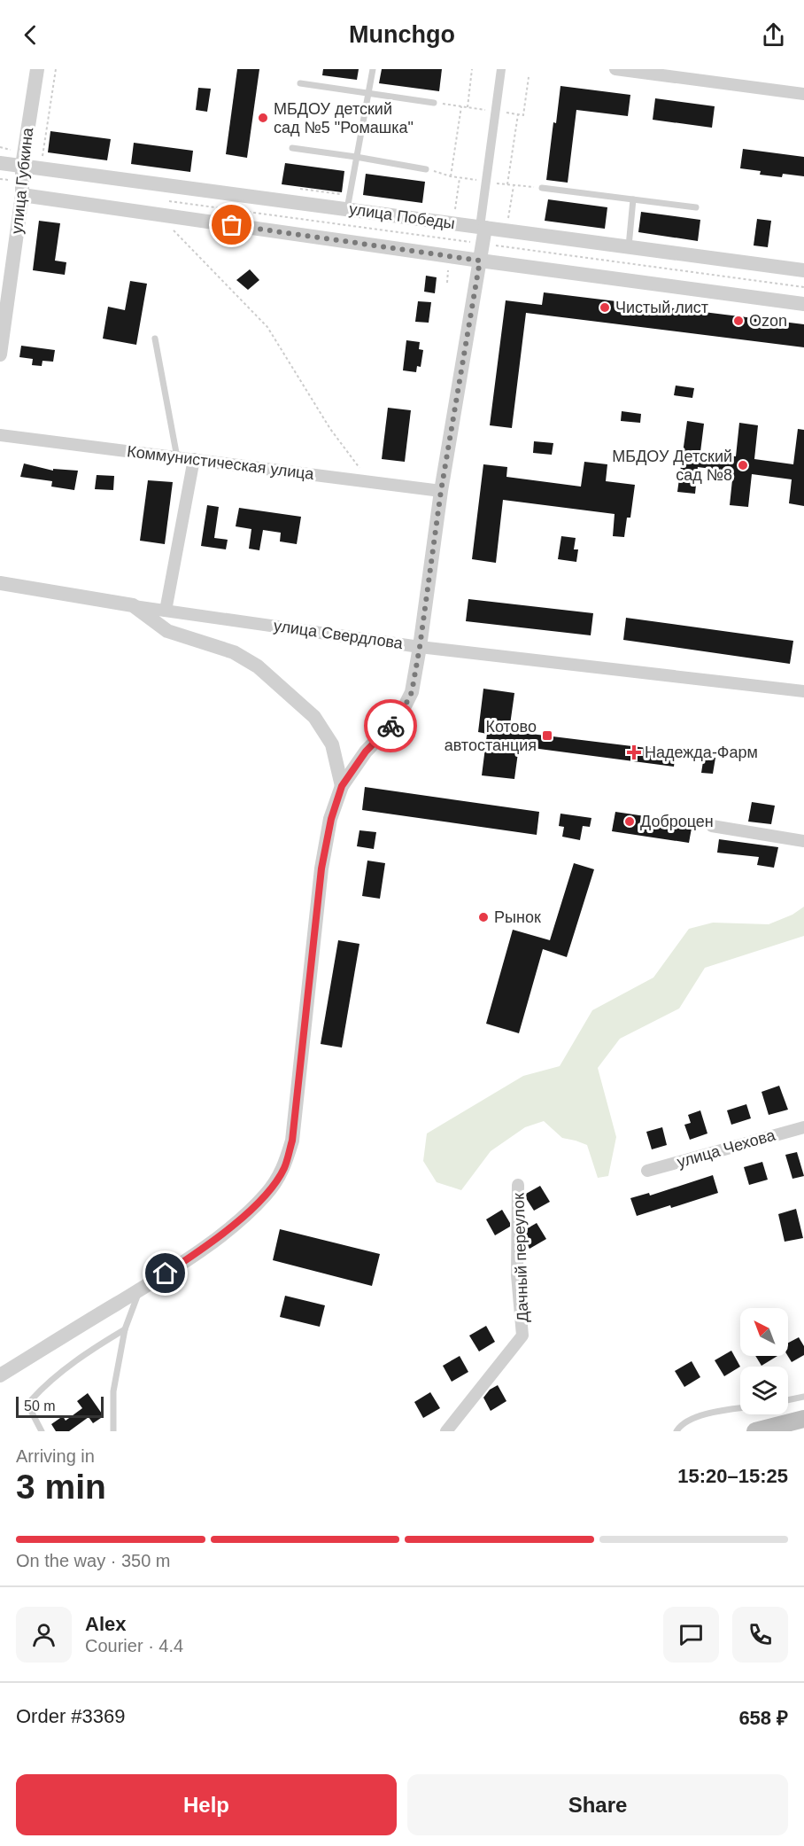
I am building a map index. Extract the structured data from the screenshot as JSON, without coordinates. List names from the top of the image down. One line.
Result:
{"streets":{"street":["улица Губкина","улица Победы","Коммунистическая улица","улица Свердлова","улица Чехова","Дачный переулок"]},"crossings":[["улица Губкина","улица Победы"]],"places":{"other":["МБДОУ детский сад №5 \"Ромашка\"","Чистый лист","Ozon","МБДОУ Детский сад №8","Доброцен","Рынок"],"transit":["Котово автостанция"],"health":["Надежда-Фарм"]},"scale_bar":"50 m","north":"top left","page":{"header":"Munchgo","scale":"50 m","heading":["3 min","Arriving in","15:20–15:25"],"panel":["Alex","Courier · 4.4","Order #3369","658 ₽"],"bar":"On the way · 350 m","buttons":["Help","Share"]}}
